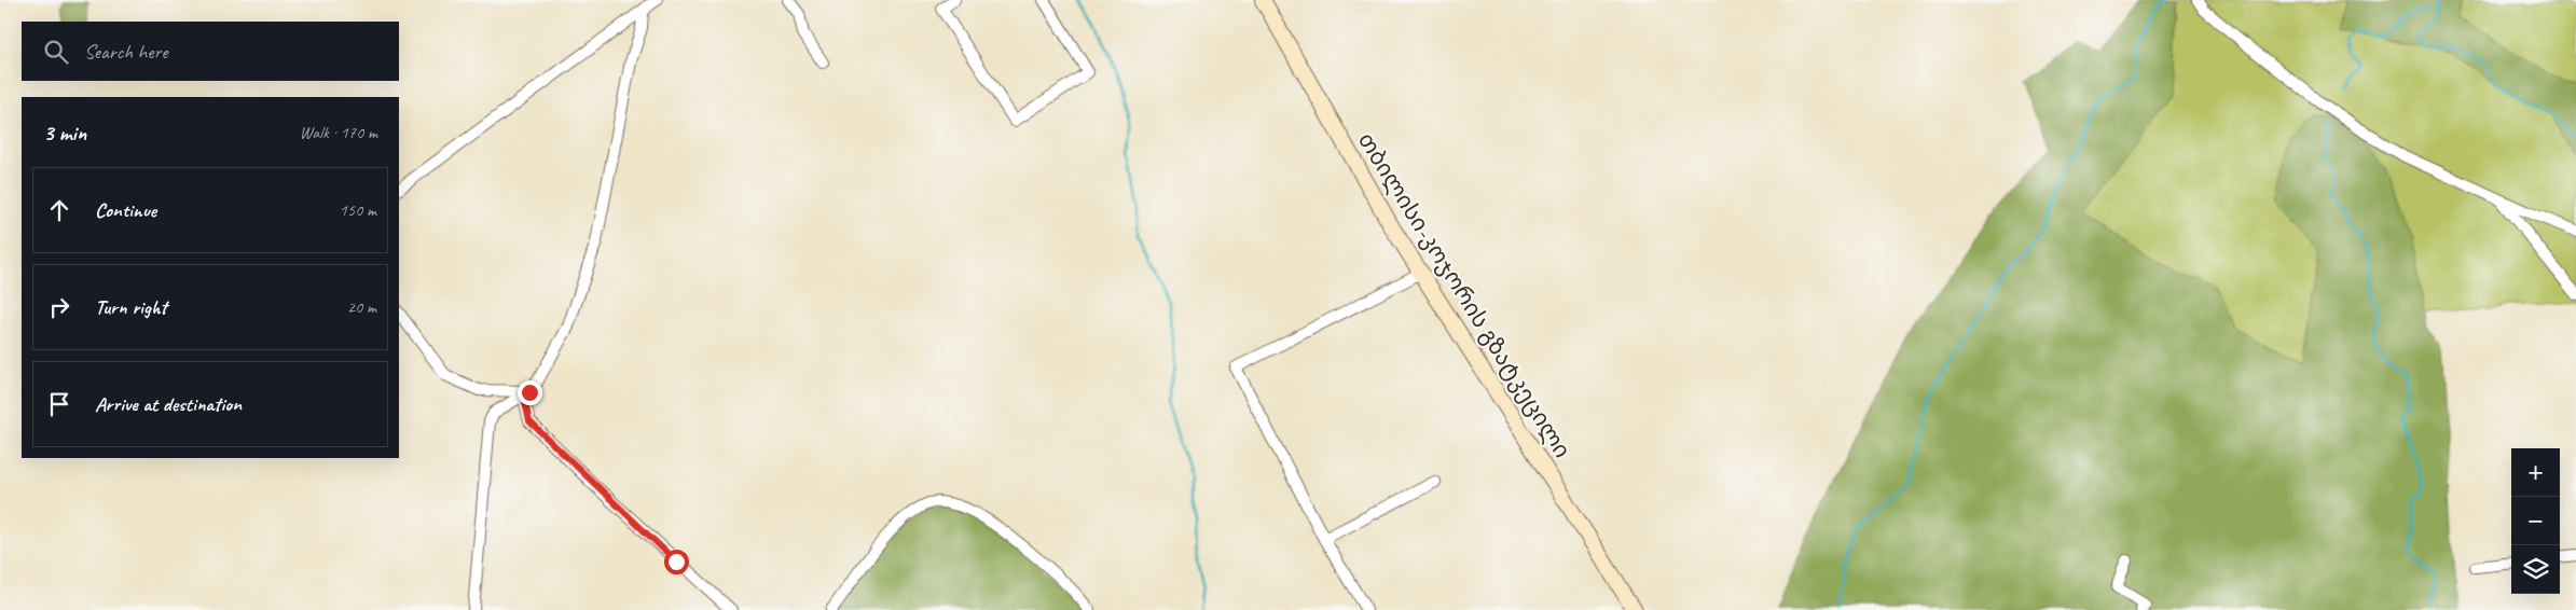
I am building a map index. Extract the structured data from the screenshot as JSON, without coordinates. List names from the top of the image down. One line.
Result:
{"streets":{"main road":["თბილისი-კოჯორის გზატკეცილი"]},"page":{"search":"Search here","heading":["3 min","Walk · 170 m"],"list":[["Continue","150 m"],["Turn right","20 m"],"Arrive at destination"],"map_buttons":["+","−"]}}
